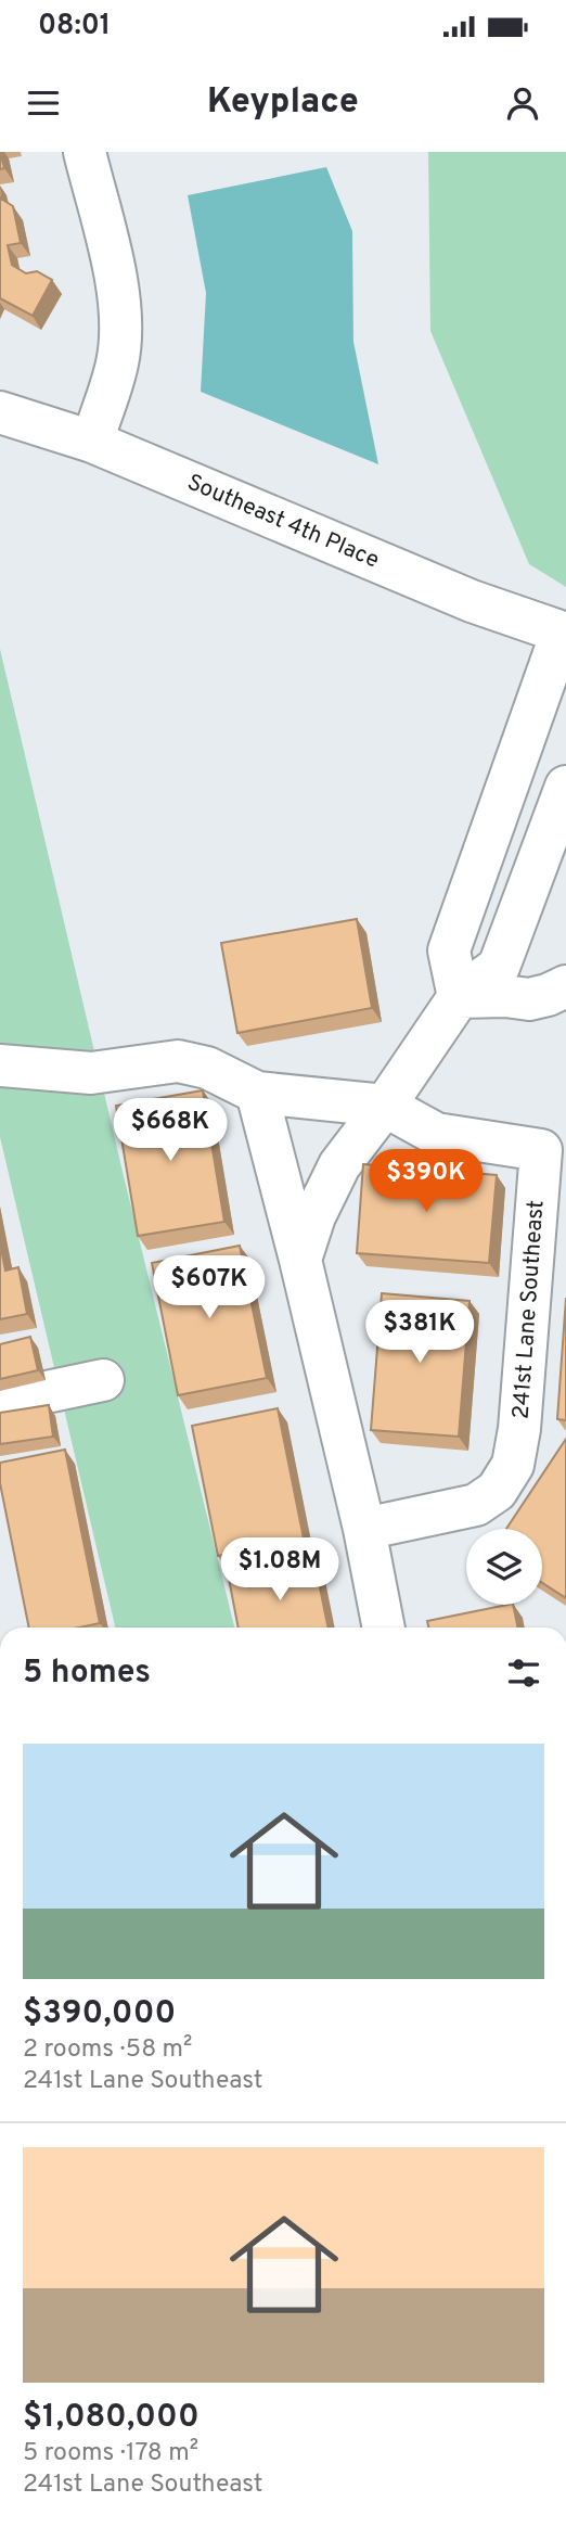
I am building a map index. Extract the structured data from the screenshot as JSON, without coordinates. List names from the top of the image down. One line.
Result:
{"streets":{"street":["Southeast 4th Place","241st Lane Southeast"]},"page":{"status":"08:01","header":"Keyplace","price":["$668K","$390K","$607K","$381K","$1.08M"],"heading":"5 homes","list":[{"name":"$390,000","note":"2 rooms · 58 m² · 241st Lane Southeast"},{"name":"$1,080,000","note":"5 rooms · 178 m² · 241st Lane Southeast"}]}}
